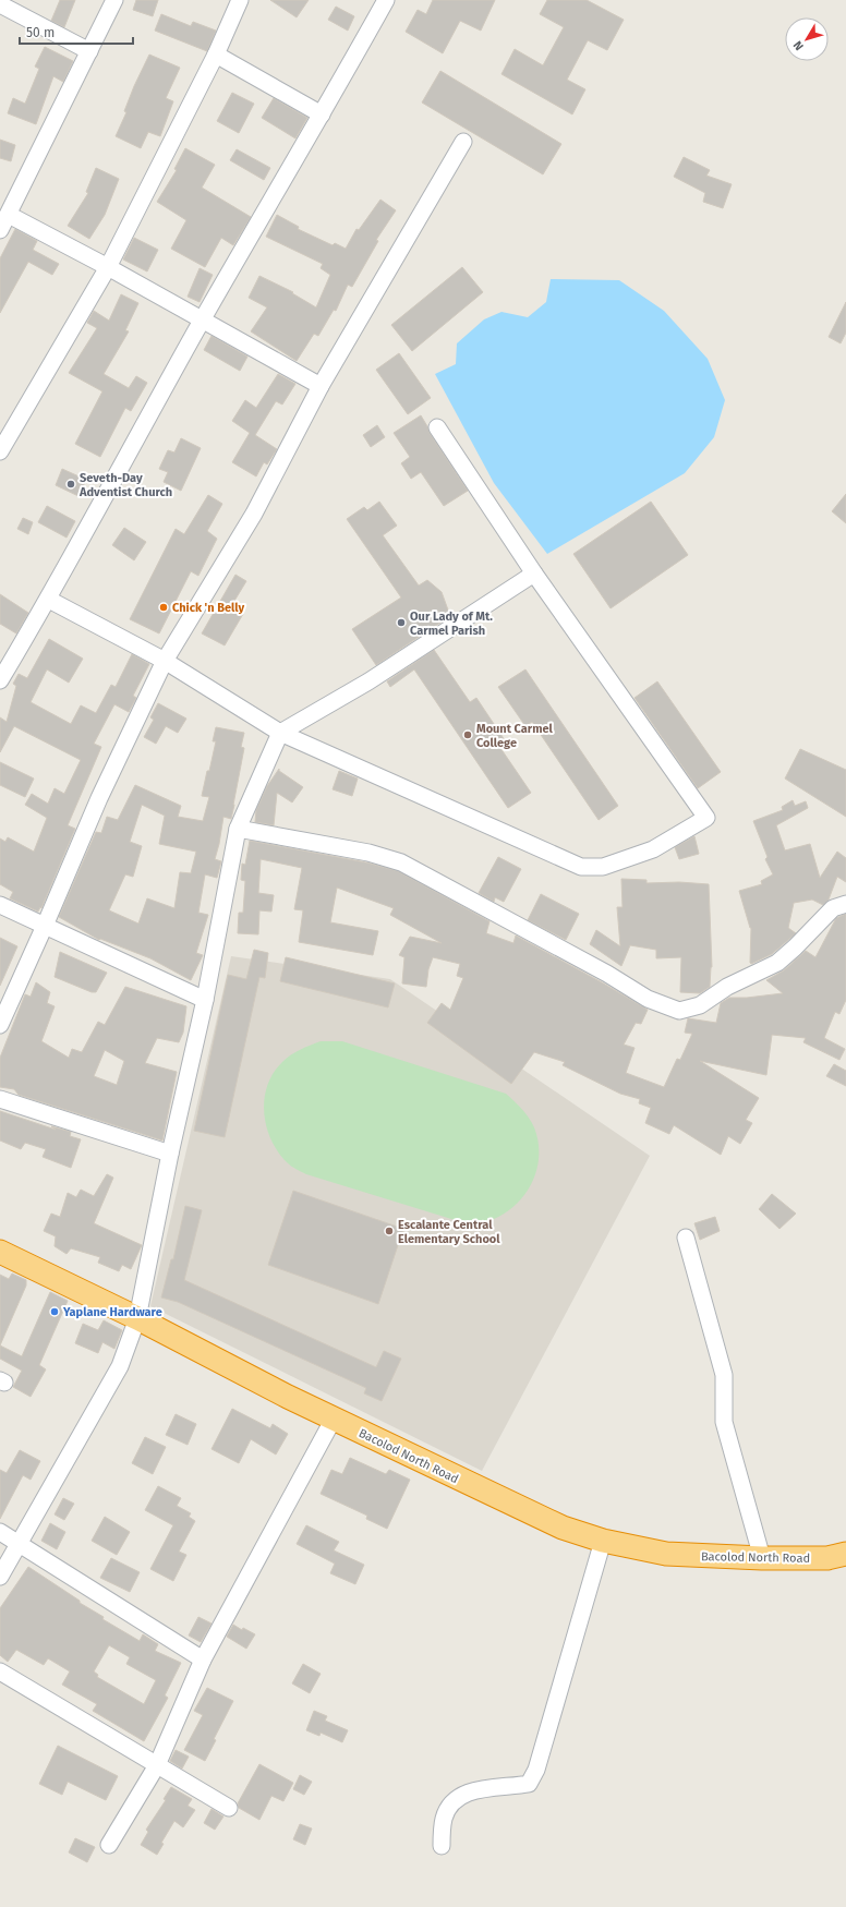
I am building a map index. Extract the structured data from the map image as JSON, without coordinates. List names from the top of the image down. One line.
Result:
{"streets":{"highway":["Bacolod North Road"]},"places":["Seveth-Day Adventist Church","Chick 'n Belly","Our Lady of Mt. Carmel Parish","Mount Carmel College","Escalante Central Elementary School","Yaplane Hardware"],"scale_bar":"50 m","north":"bottom left"}
